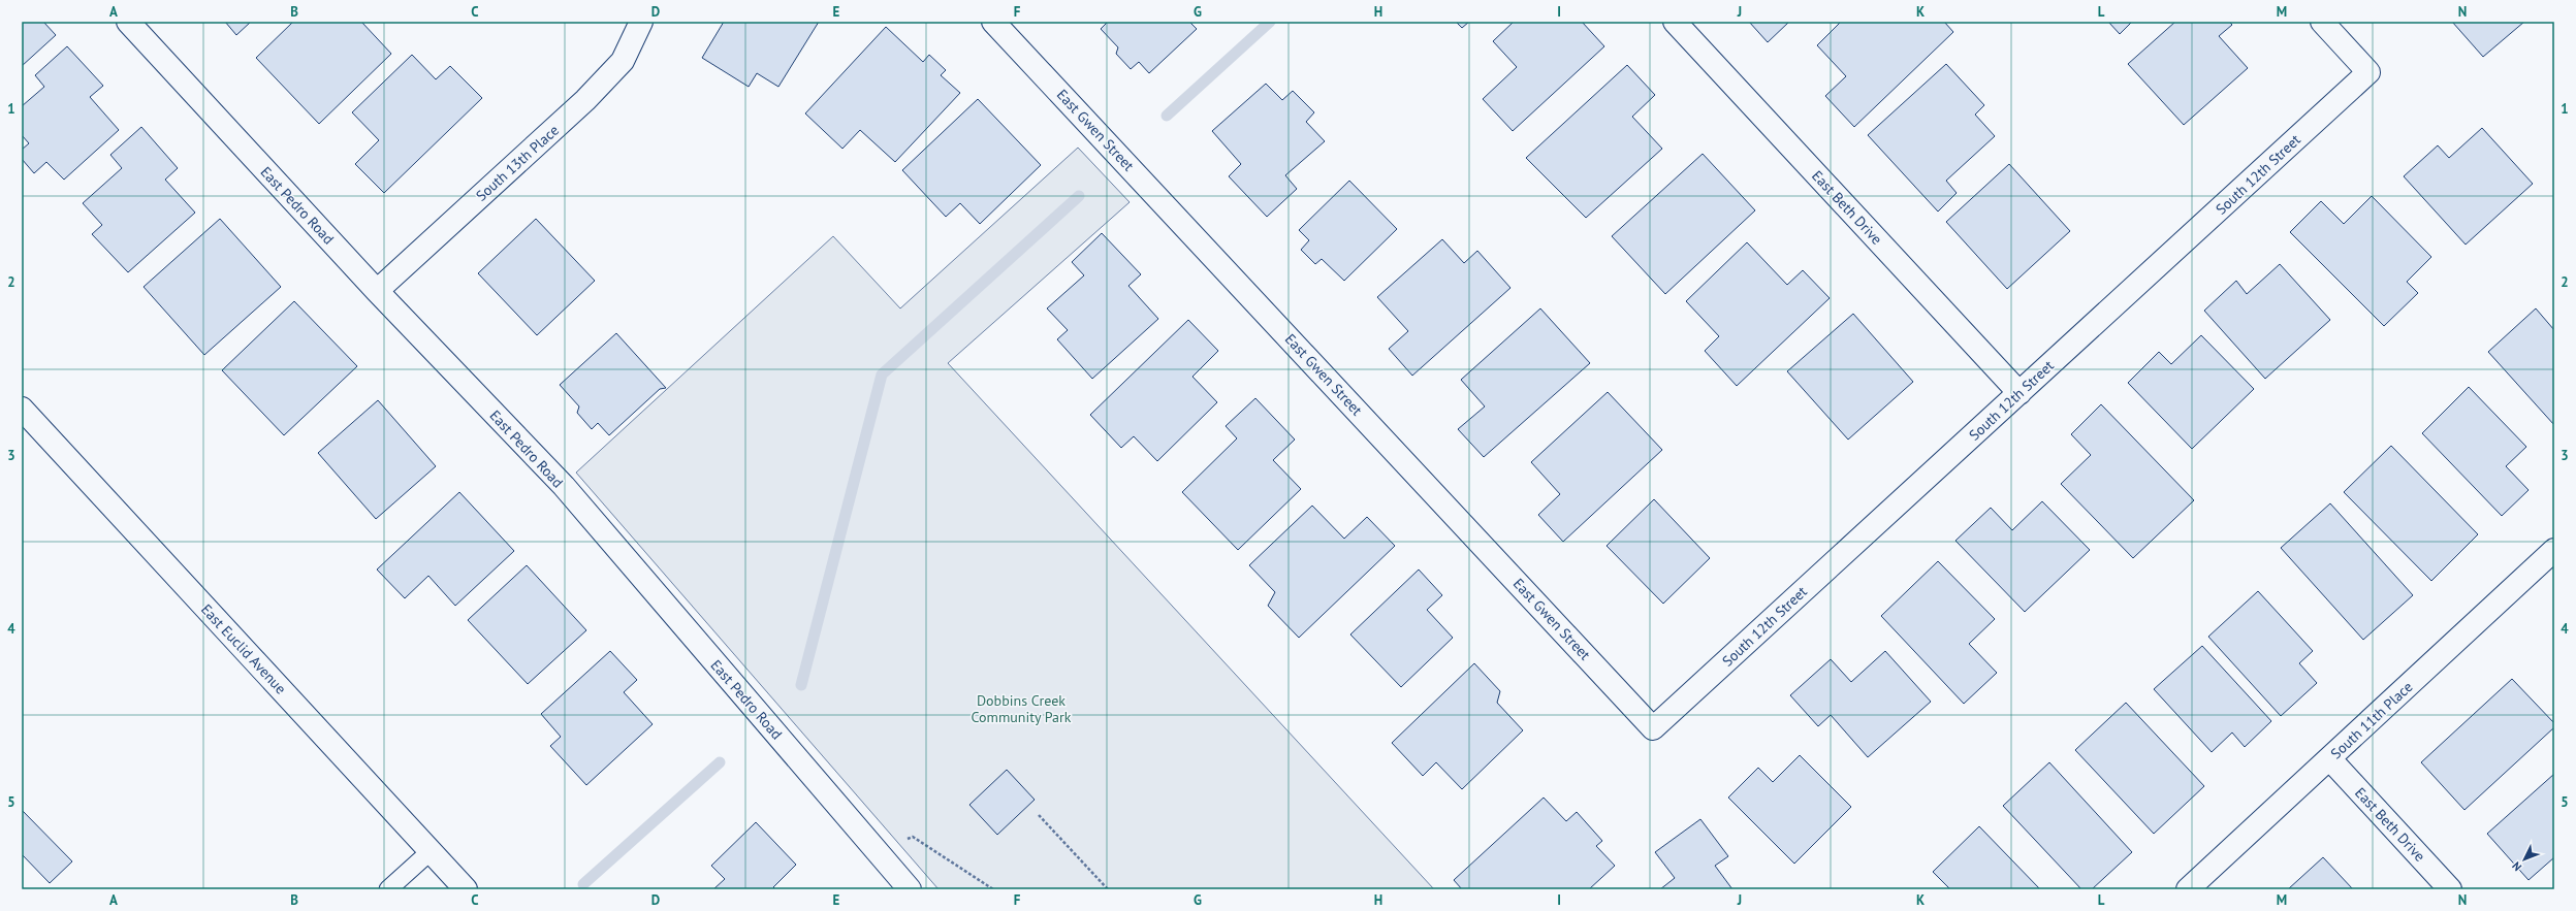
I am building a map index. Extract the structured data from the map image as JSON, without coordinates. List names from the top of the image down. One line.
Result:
{"streets":{"street":["East Gwen Street","South 13th Place","South 12th Street","East Pedro Road","East Beth Drive","East Euclid Avenue","South 11th Place"]},"crossings":[["East Gwen Street","South 12th Street"],["South 13th Place","East Pedro Road"],["South 12th Street","East Beth Drive"],["East Beth Drive","South 11th Place"]],"parks":["Dobbins Creek Community Park"],"north":"bottom left","grid":{"columns":["A","B","C","D","E","F","G","H","I","J","K","L","M","N"],"rows":["1","2","3","4","5"]}}
